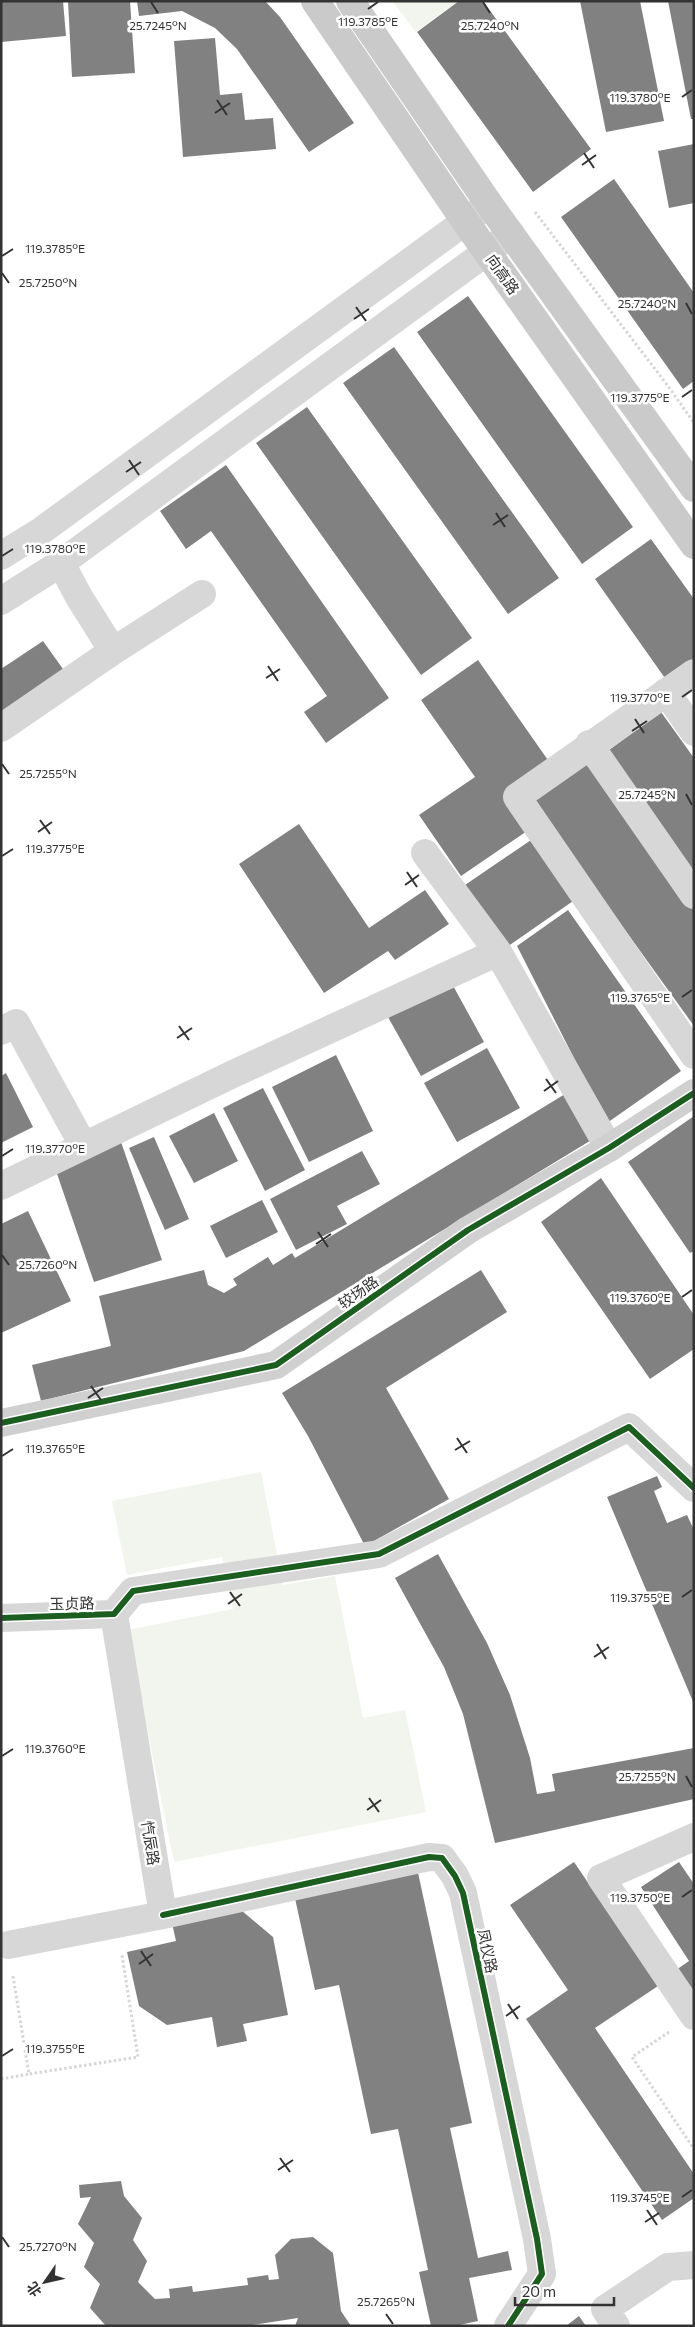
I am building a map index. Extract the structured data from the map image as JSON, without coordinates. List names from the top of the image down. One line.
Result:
{"streets":{"main road":["向高路"],"street":["较场路","玉贞路","忾辰路","凤仪路"]},"crossings":[["玉贞路","忾辰路"],["忾辰路","凤仪路"]],"scale_bar":"20 m","north":"bottom left","coordinates":["119.3785°E","25.7245°N","25.7240°N","119.3780°E","25.7250°N","119.3775°E","119.3770°E","25.7255°N","119.3765°E","25.7260°N","119.3760°E","119.3755°E","119.3750°E","119.3745°E","25.7270°N","25.7265°N"]}
